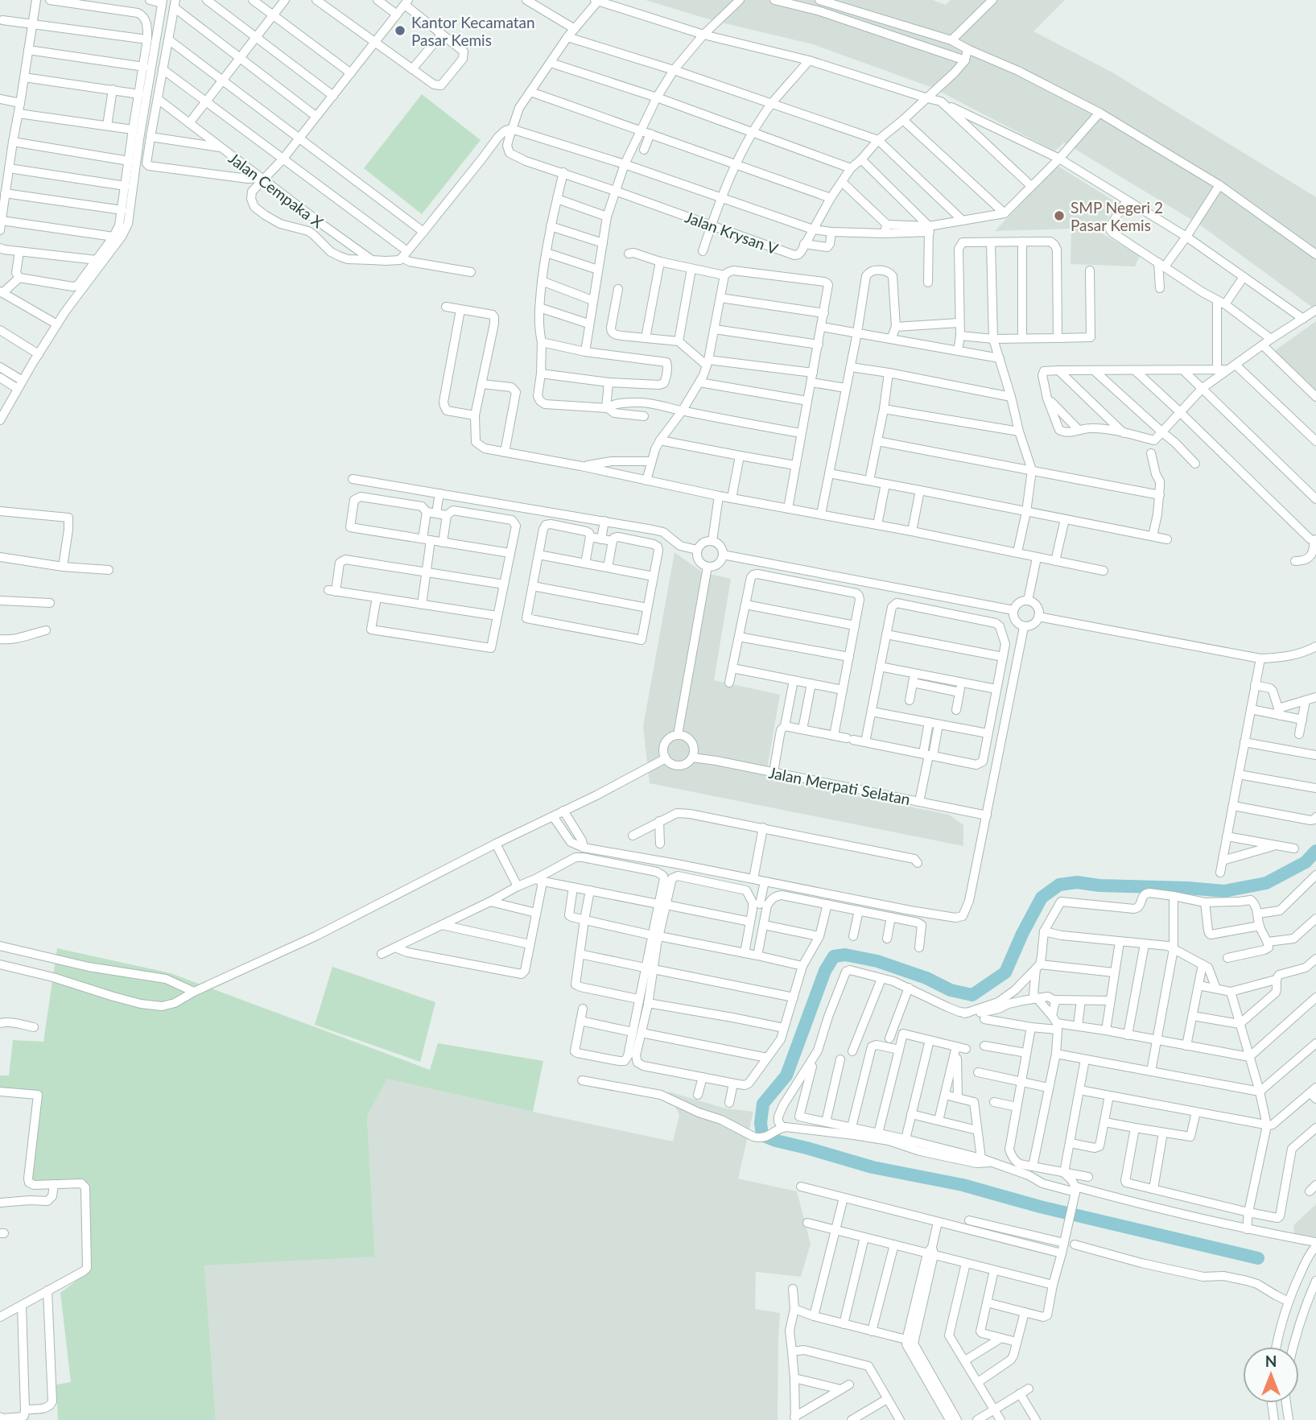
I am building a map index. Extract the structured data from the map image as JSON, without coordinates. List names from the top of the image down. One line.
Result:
{"streets":{"street":["Jalan Cempaka X","Jalan Krysan V","Jalan Merpati Selatan"]},"places":["Kantor Kecamatan Pasar Kemis","SMP Negeri 2 Pasar Kemis"],"north":"top"}
